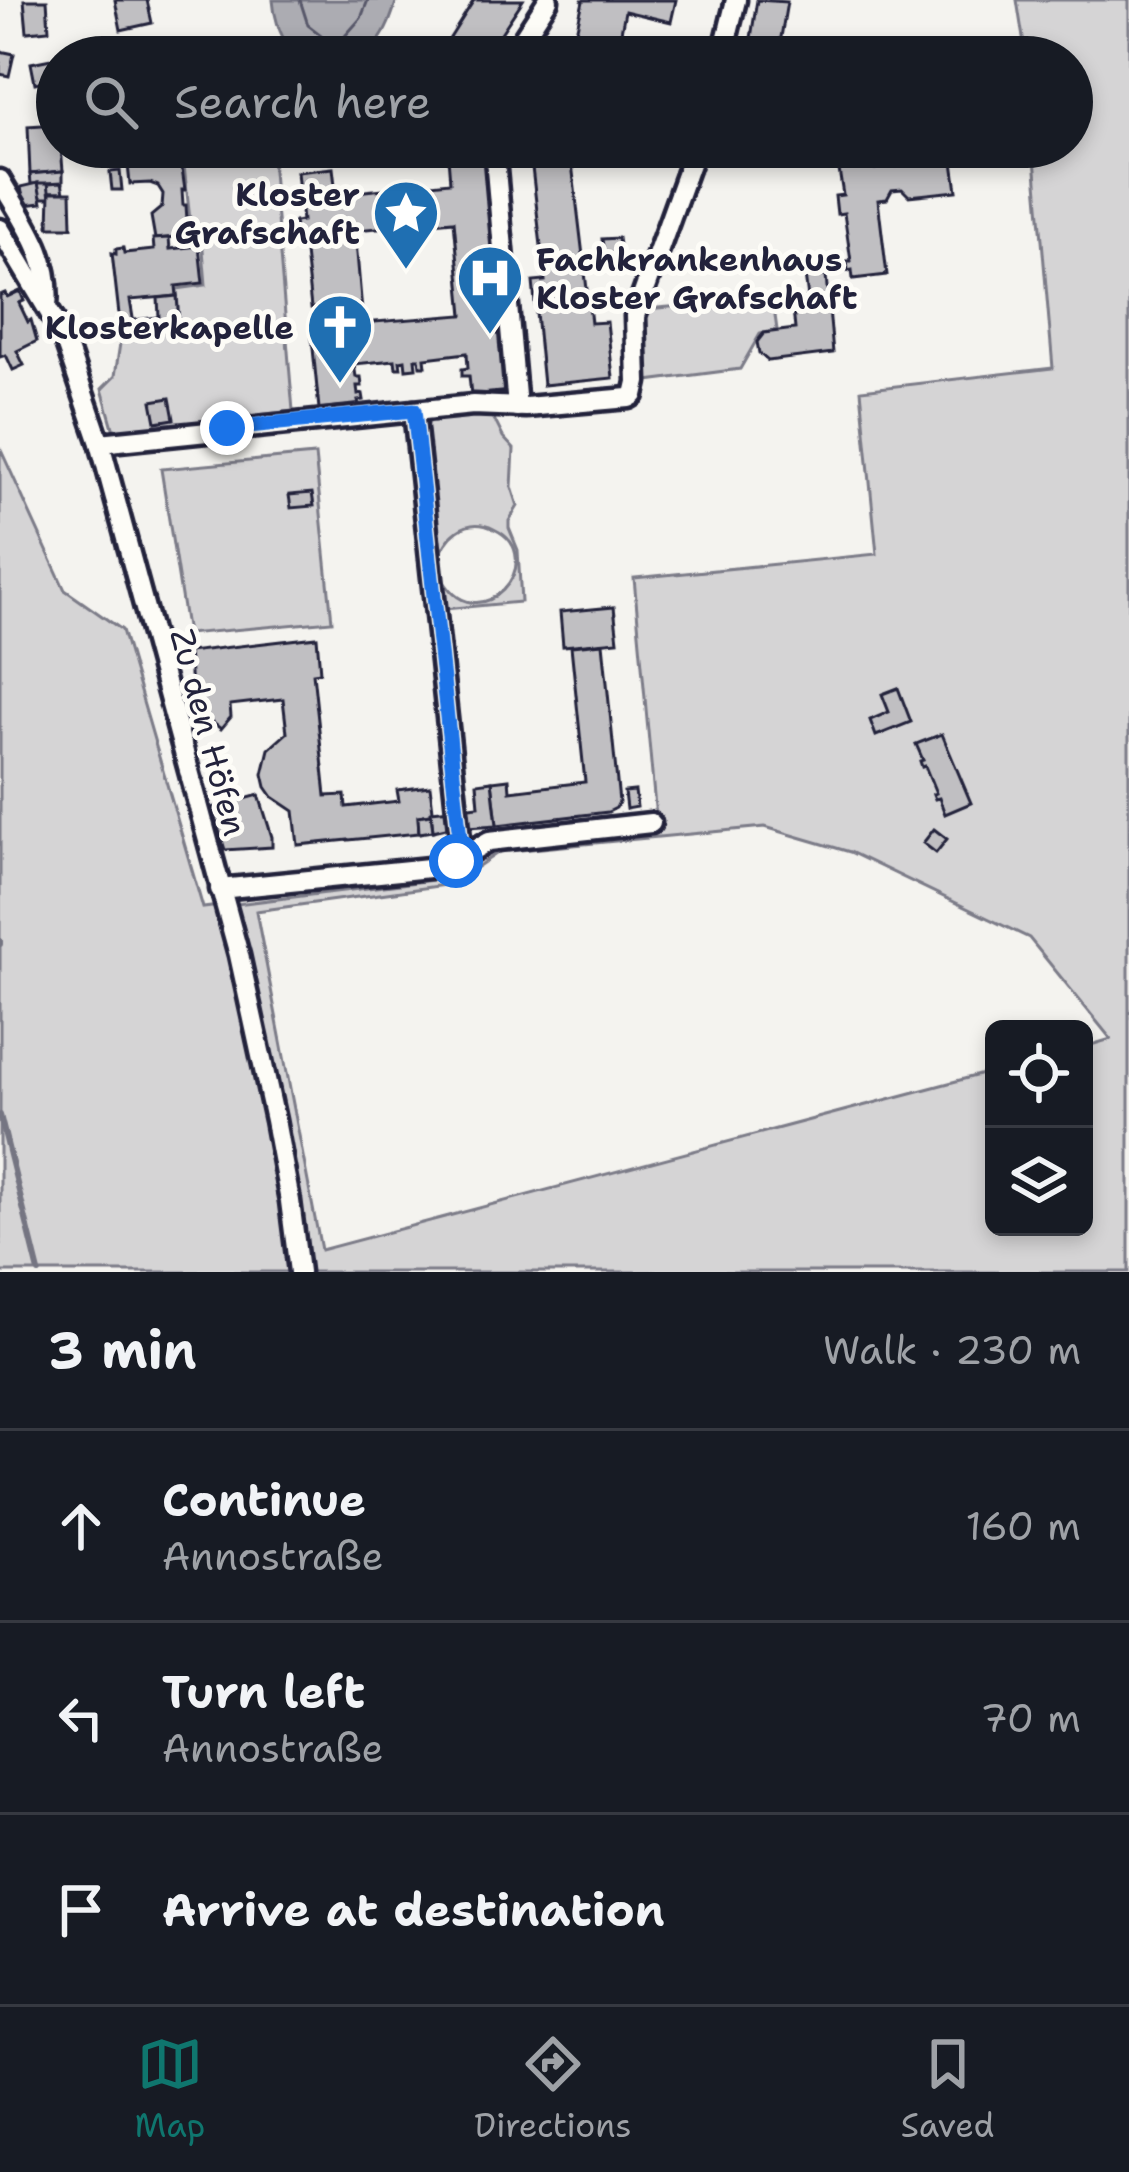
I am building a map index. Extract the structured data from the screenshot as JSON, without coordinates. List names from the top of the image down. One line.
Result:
{"streets":{"street":["Zu den Höfen"]},"places":{"place":["Kloster Grafschaft"],"hospital":["Fachkrankenhaus Kloster Grafschaft"],"church":["Klosterkapelle"]},"page":{"search":"Search here","heading":["3 min","Walk · 230 m"],"list":[["Continue","Annostraße","160 m"],["Turn left","Annostraße","70 m"],"Arrive at destination"],"nav":["Map","Directions","Saved"]}}
